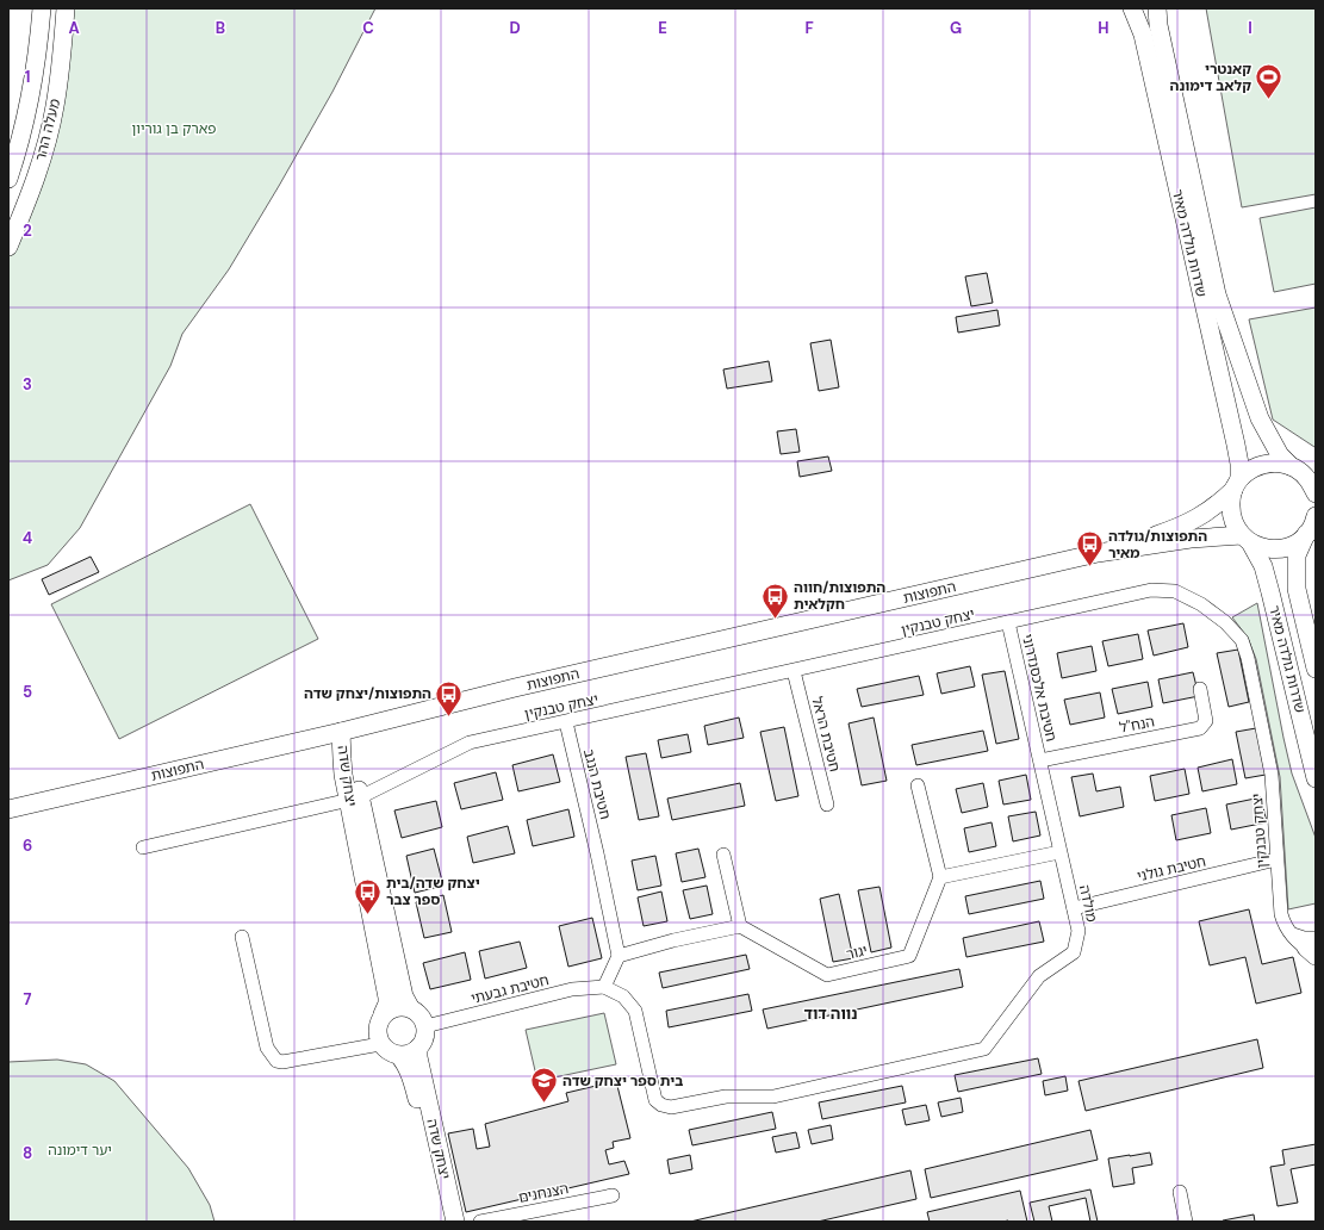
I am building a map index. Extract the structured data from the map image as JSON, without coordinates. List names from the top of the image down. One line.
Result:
{"streets":{"main road":["מעלה ההר","שדרות גולדה מאיר","התפוצות","יצחק שדה"],"street":["יצחק טבנקין","חטיבת אלכסנדרוני","הנח\"ל","חטיבת הראל","חטיבת הנגב","חטיבת גולני","מולדה","יגור","חטיבת גבעתי","הצנחנים"]},"crossings":[["שדרות גולדה מאיר","התפוצות"],["התפוצות","יצחק שדה"],["יצחק טבנקין","חטיבת אלכסנדרוני"],["יצחק טבנקין","חטיבת הראל"],["יצחק טבנקין","יצחק שדה"],["יצחק טבנקין","חטיבת הנגב"],["יצחק טבנקין","חטיבת גולני"],["חטיבת אלכסנדרוני","הנח\"ל"],["חטיבת אלכסנדרוני","מולדה"],["הנח\"ל","מולדה"],["יצחק שדה","חטיבת גבעתי"],["חטיבת גולני","מולדה"],["מולדה","חטיבת גבעתי"]],"districts":["נווה דוד"],"parks":["פארק בן גוריון","יער דימונה"],"places":{"sports":["קאנטרי קלאב דימונה"],"bus stop":["התפוצות/גולדה מאיר","התפוצות/חווה חקלאית","התפוצות/יצחק שדה","יצחק שדה/בית ספר צבר"],"school or university":["בית ספר יצחק שדה"]},"grid":{"columns":["A","B","C","D","E","F","G","H","I"],"rows":["1","2","3","4","5","6","7","8"]}}
